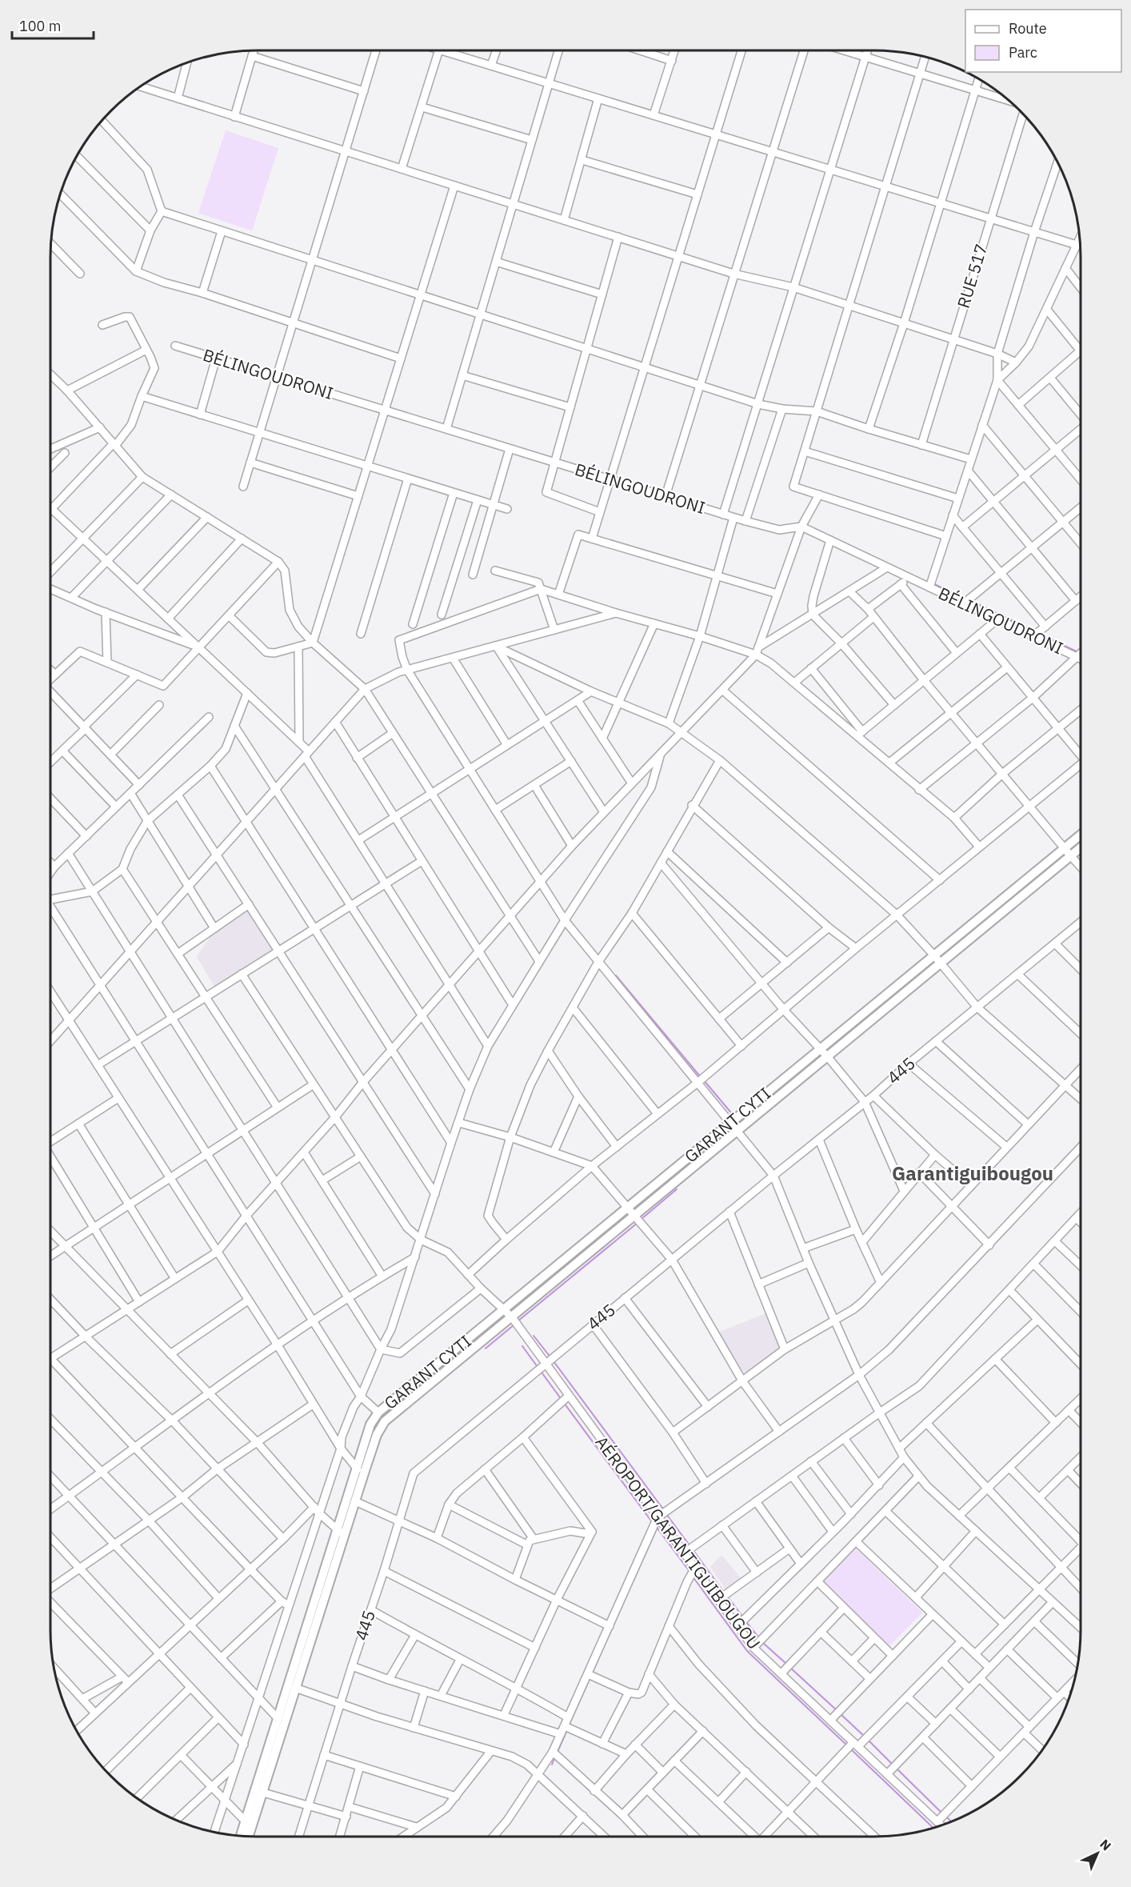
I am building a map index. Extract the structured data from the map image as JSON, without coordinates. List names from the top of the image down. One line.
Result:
{"streets":{"main road":["GARANT CYTI"],"street":["RUE 517","BÉLINGOUDRONI","445","AÉROPORT/GARANTIGUIBOUGOU"]},"crossings":[["445","AÉROPORT/GARANTIGUIBOUGOU"],["GARANT CYTI","AÉROPORT/GARANTIGUIBOUGOU"]],"districts":["Garantiguibougou"],"legend":["Route","Parc"],"scale_bar":"100 m","north":"top right"}
